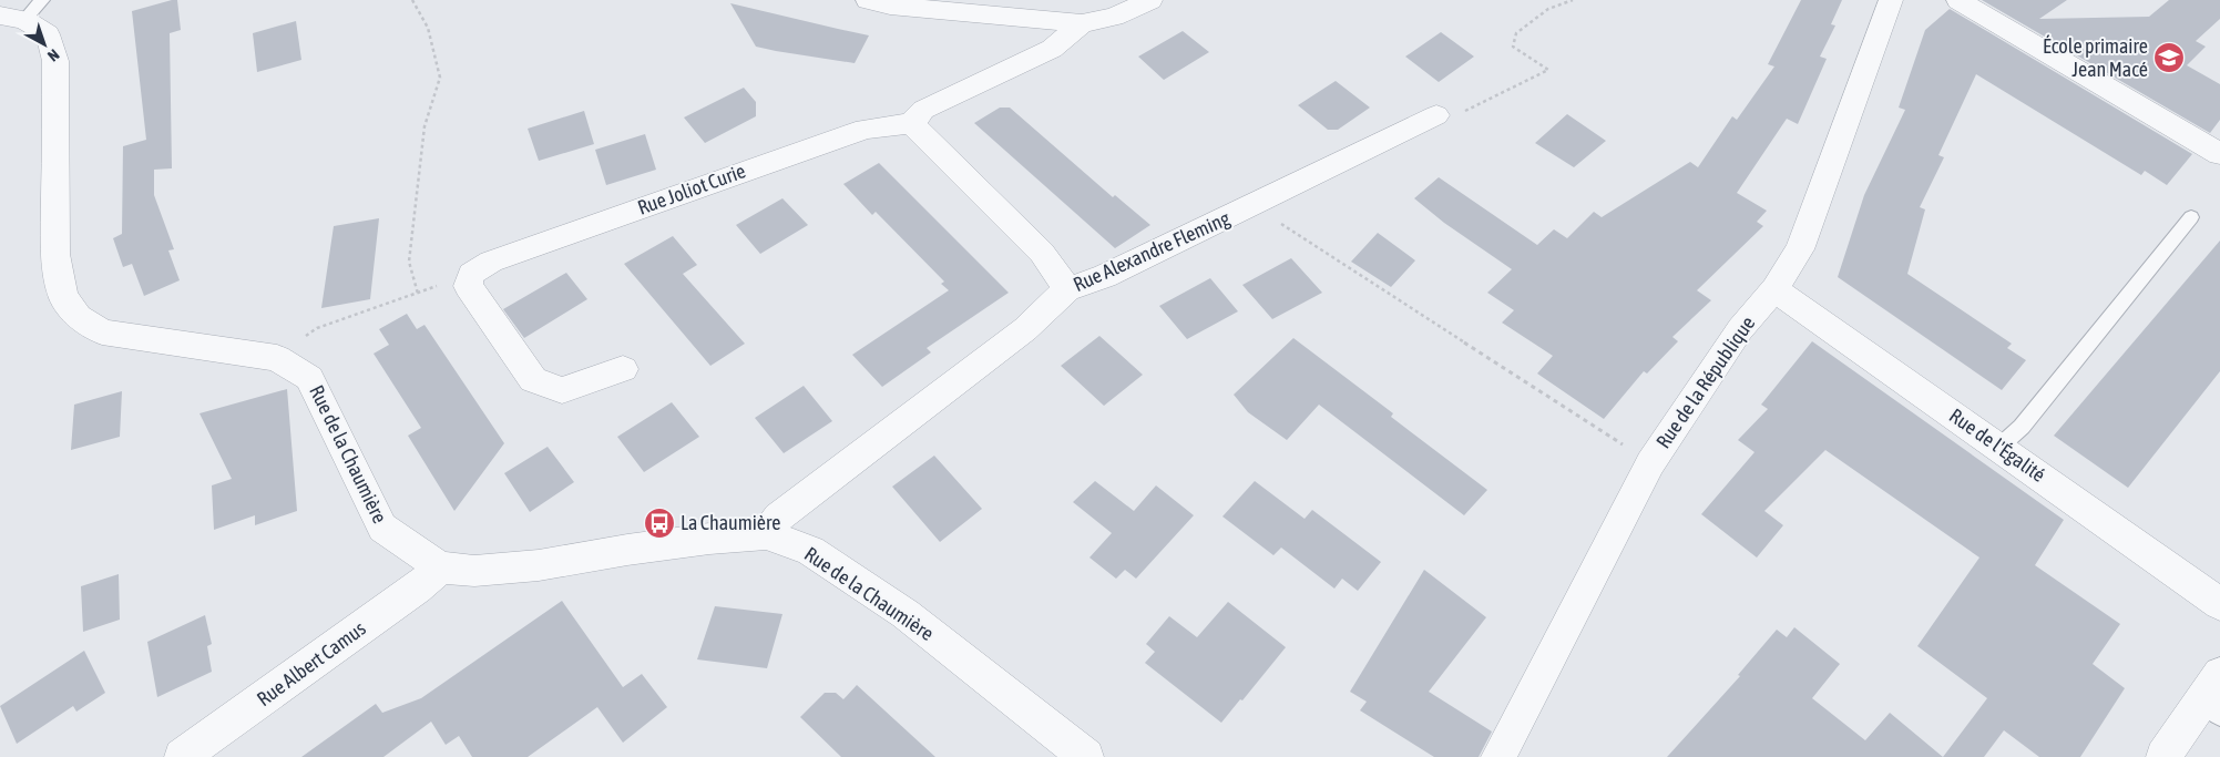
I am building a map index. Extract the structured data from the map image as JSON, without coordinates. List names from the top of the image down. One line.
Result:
{"streets":{"street":["Rue Joliot Curie","Rue Alexandre Fleming","Rue de la République","Rue de l'Égalité","Rue de la Chaumière","Rue Albert Camus"]},"crossings":[["Rue Alexandre Fleming","Rue de la Chaumière"],["Rue de la République","Rue de l'Égalité"],["Rue de la Chaumière","Rue Albert Camus"]],"places":{"school or university":["École primaire Jean Macé"],"bus stop":["La Chaumière"]},"north":"bottom right"}
